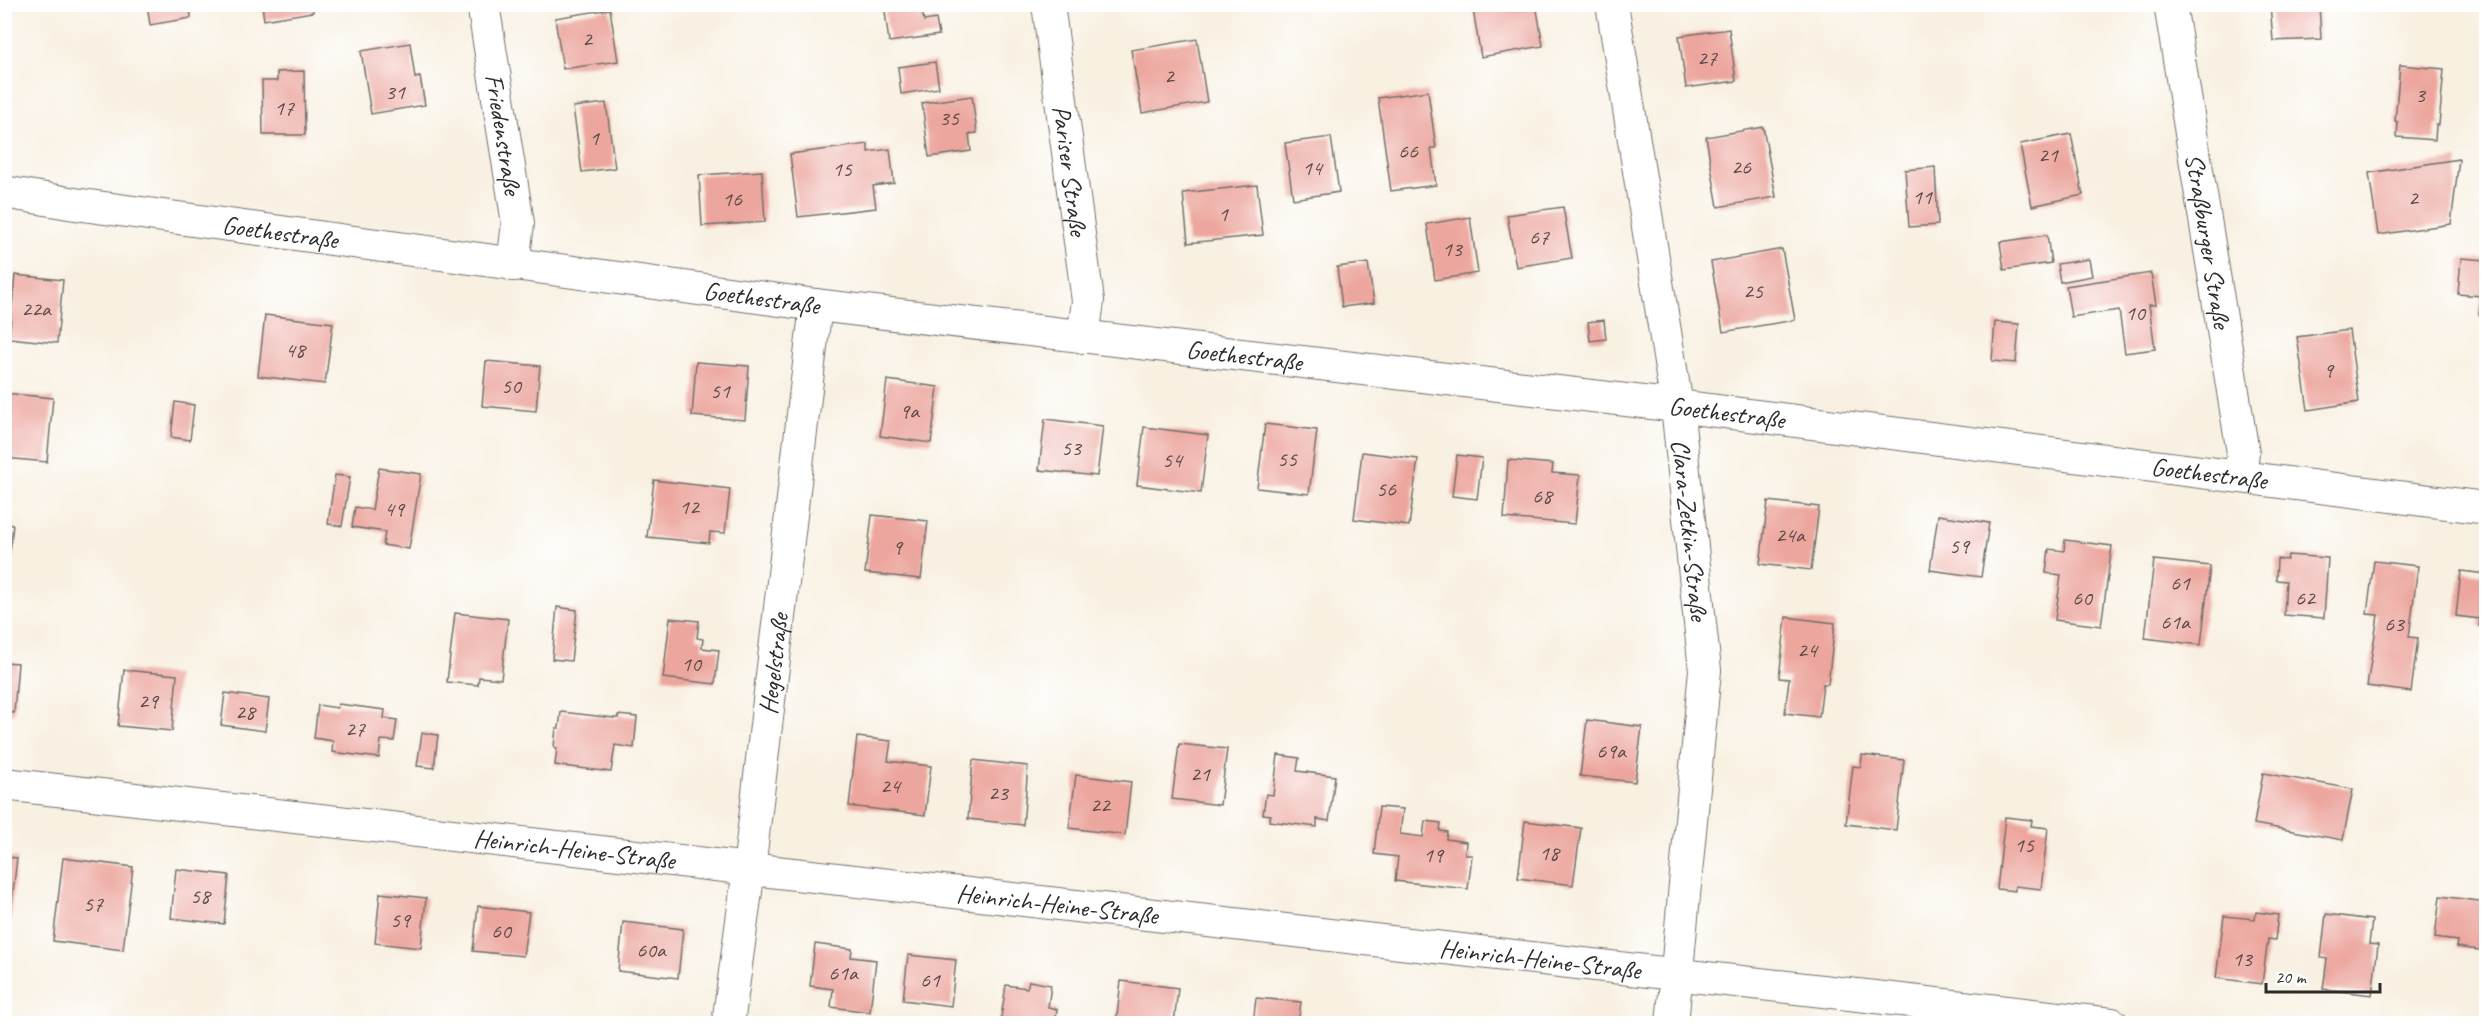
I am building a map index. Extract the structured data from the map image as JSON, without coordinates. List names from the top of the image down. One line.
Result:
{"streets":{"street":["Friedenstraße","Pariser Straße","Goethestraße","Straßburger Straße","Clara-Zetkin-Straße","Hegelstraße","Heinrich-Heine-Straße"]},"crossings":[["Friedenstraße","Goethestraße"],["Pariser Straße","Goethestraße"],["Goethestraße","Straßburger Straße"],["Goethestraße","Clara-Zetkin-Straße"],["Goethestraße","Hegelstraße"],["Clara-Zetkin-Straße","Heinrich-Heine-Straße"],["Hegelstraße","Heinrich-Heine-Straße"]],"house_numbers":["2","27","2","31","3","17","35","1","66","21","26","14","15","11","2","16","1","67","13","25","22a","10","48","9","50","51","9a","53","55","54","56","68","12","49","24a","59","9","61","60","62","61a","63","24","10","29","28","27","69a","21","24","23","22","15","18","19","58","57","59","60","60a","13","61a","61"],"scale_bar":"20 m"}
